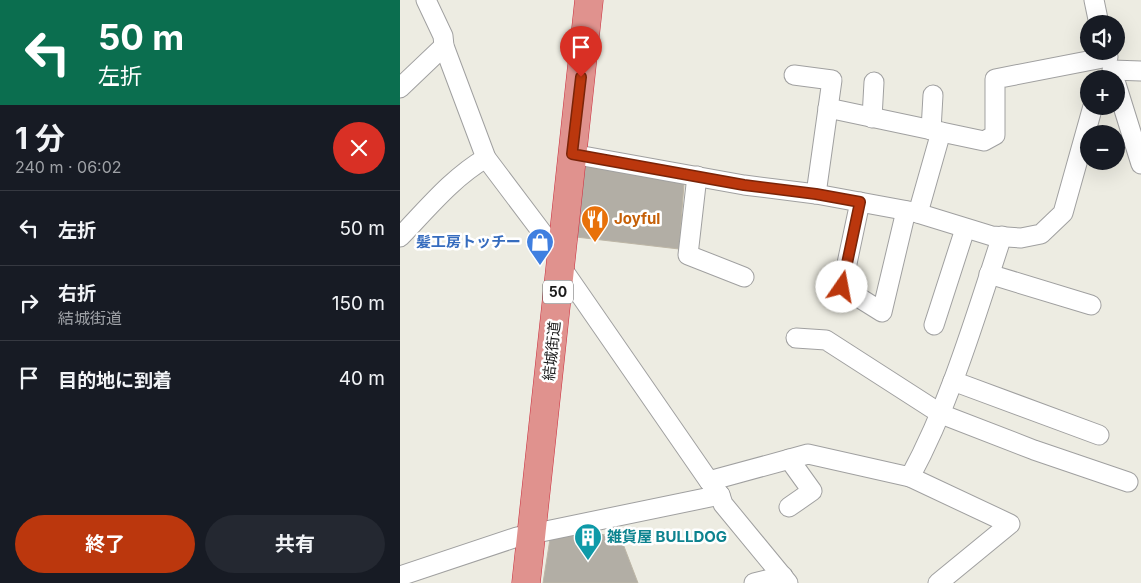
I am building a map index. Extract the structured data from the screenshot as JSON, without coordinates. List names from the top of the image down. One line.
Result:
{"streets":{"highway":["50","結城街道"]},"places":{"restaurant":["Joyful"],"shop":["髪工房トッチー"],"building":["雑貨屋 BULLDOG"]},"page":{"turn":["50 m","左折"],"map_buttons":["+","−"],"heading":["1 分","240 m · 06:02"],"list":[{"name":"左折","value":"50 m"},{"name":"右折","note":"結城街道","value":"150 m"},{"name":"目的地に到着","value":"40 m"}],"buttons":["終了","共有"]}}
